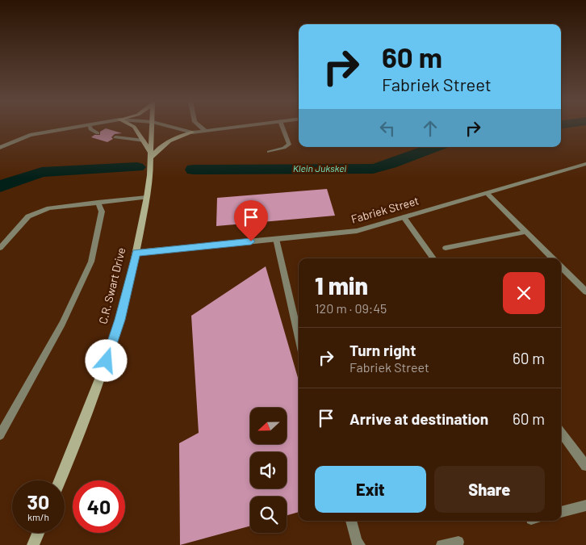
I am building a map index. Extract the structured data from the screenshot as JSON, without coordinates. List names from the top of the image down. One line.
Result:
{"streets":{"street":["Fabriek Street","C.R. Swart Drive"]},"crossings":[["Fabriek Street","C.R. Swart Drive"]],"water":["Klein Jukskei"],"north":"left","page":{"turn":["60 m","Fabriek Street"],"heading":["1 min","120 m · 09:45"],"list":[{"name":"Turn right","note":"Fabriek Street","value":"60 m"},{"name":"Arrive at destination","value":"60 m"}],"buttons":["Exit","Share"],"speed":"30 km/h","limit":"40"}}
